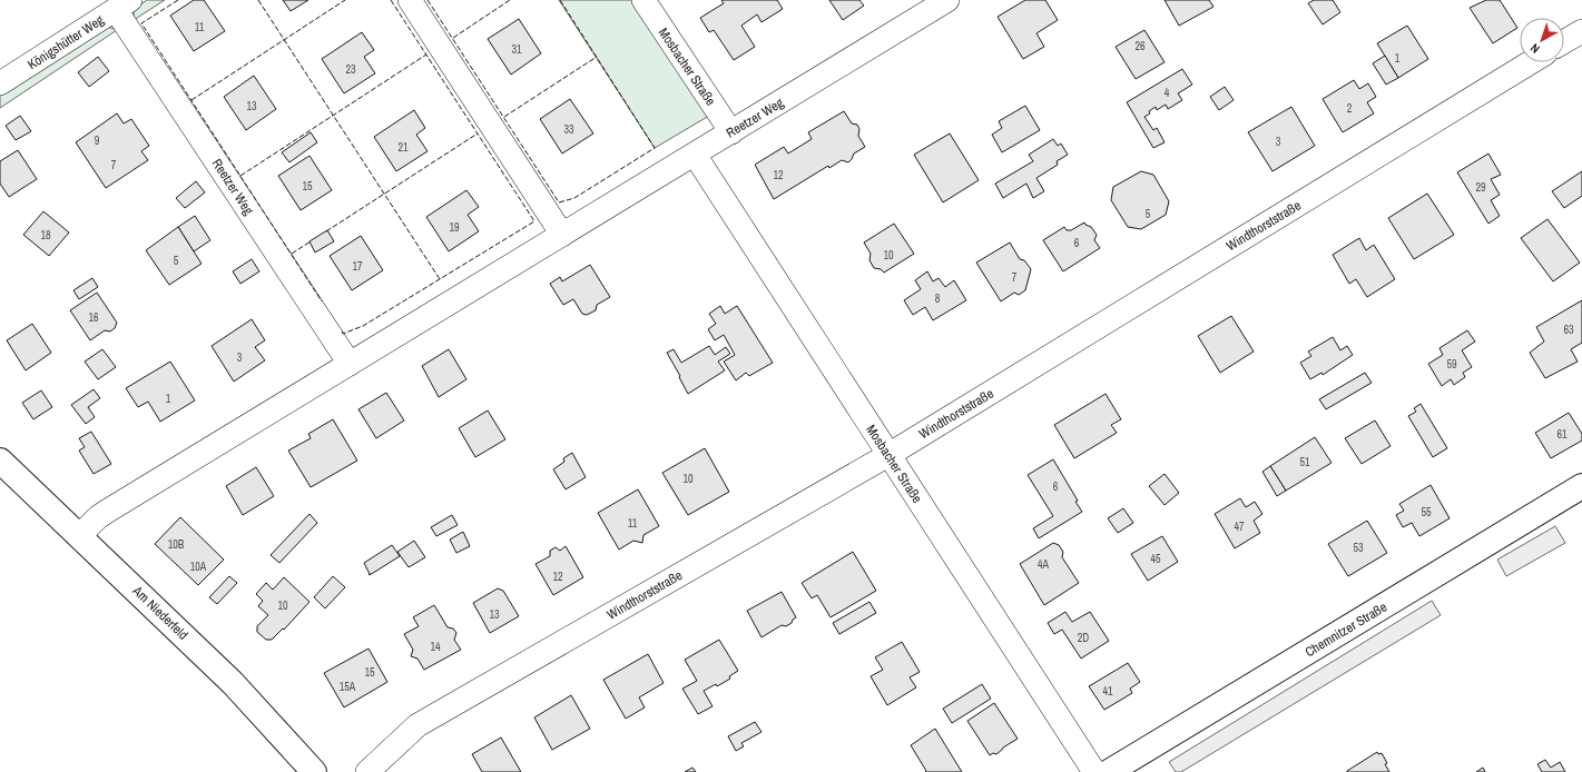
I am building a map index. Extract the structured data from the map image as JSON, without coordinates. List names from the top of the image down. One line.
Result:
{"streets":{"main road":["Am Niederfeld","Chemnitzer Straße"],"street":["Königshütter Weg","Mosbacher Straße","Reetzer Weg","Windthorststraße"]},"crossings":[["Königshütter Weg","Reetzer Weg"],["Mosbacher Straße","Reetzer Weg"],["Mosbacher Straße","Windthorststraße"],["Reetzer Weg","Am Niederfeld"]],"house_numbers":["11","26","31","1","23","4","13","2","33","9","3","21","7","12","15","29","5","19","18","6","10","5","17","7","8","16","63","3","59","1","61","51","10","6","55","11","47","10B","53","45","4A","10A","12","10","13","2D","14","15","15A","41"],"north":"bottom left"}
